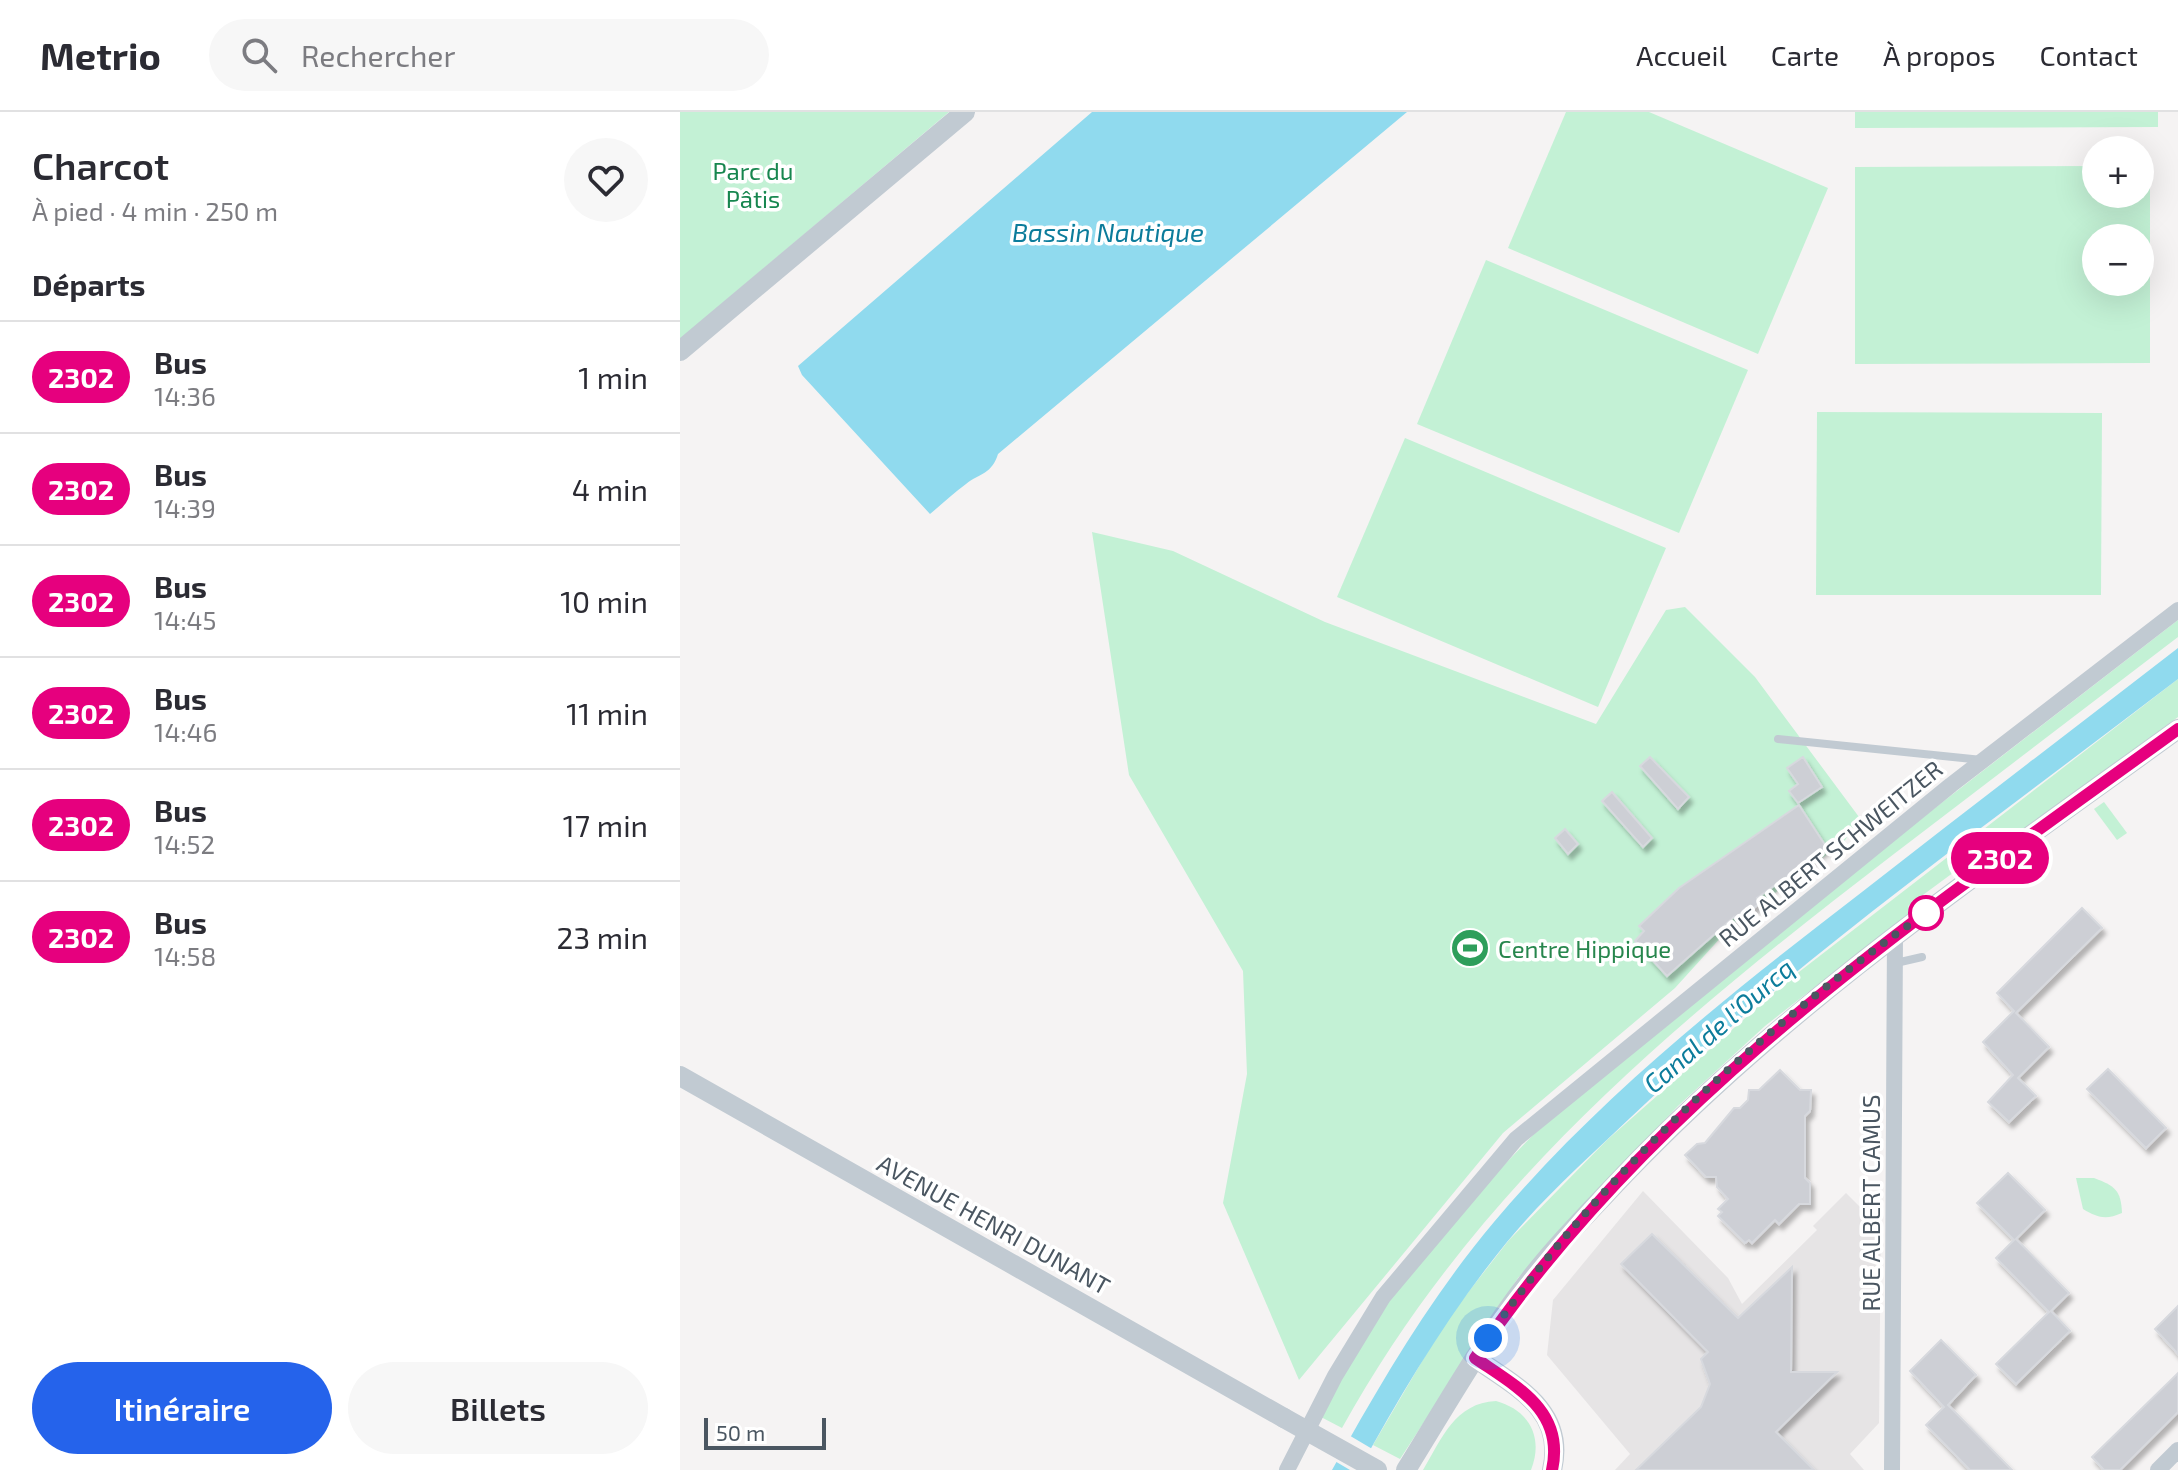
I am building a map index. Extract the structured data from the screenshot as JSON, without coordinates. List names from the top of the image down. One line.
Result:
{"streets":{"street":["RUE ALBERT SCHWEITZER","RUE ALBERT CAMUS","AVENUE HENRI DUNANT"]},"water":["Bassin Nautique","Canal de l'Ourcq"],"parks":["Parc du Pâtis"],"places":{"sports":["Centre Hippique"]},"lines":["bus line 2302"],"scale_bar":"50 m","page":{"header":"Metrio","search":"Rechercher","nav":["Accueil","Carte","À propos","Contact"],"heading":[["Charcot","À pied · 4 min · 250 m"],"Départs"],"on_map":"2302","map_buttons":["+","−"],"list":[{"mark":"2302","name":"Bus","note":"14:36","value":"1 min"},{"mark":"2302","name":"Bus","note":"14:39","value":"4 min"},{"mark":"2302","name":"Bus","note":"14:45","value":"10 min"},{"mark":"2302","name":"Bus","note":"14:46","value":"11 min"},{"mark":"2302","name":"Bus","note":"14:52","value":"17 min"},{"mark":"2302","name":"Bus","note":"14:58","value":"23 min"}],"buttons":["Itinéraire","Billets"],"scale":"50 m"}}
